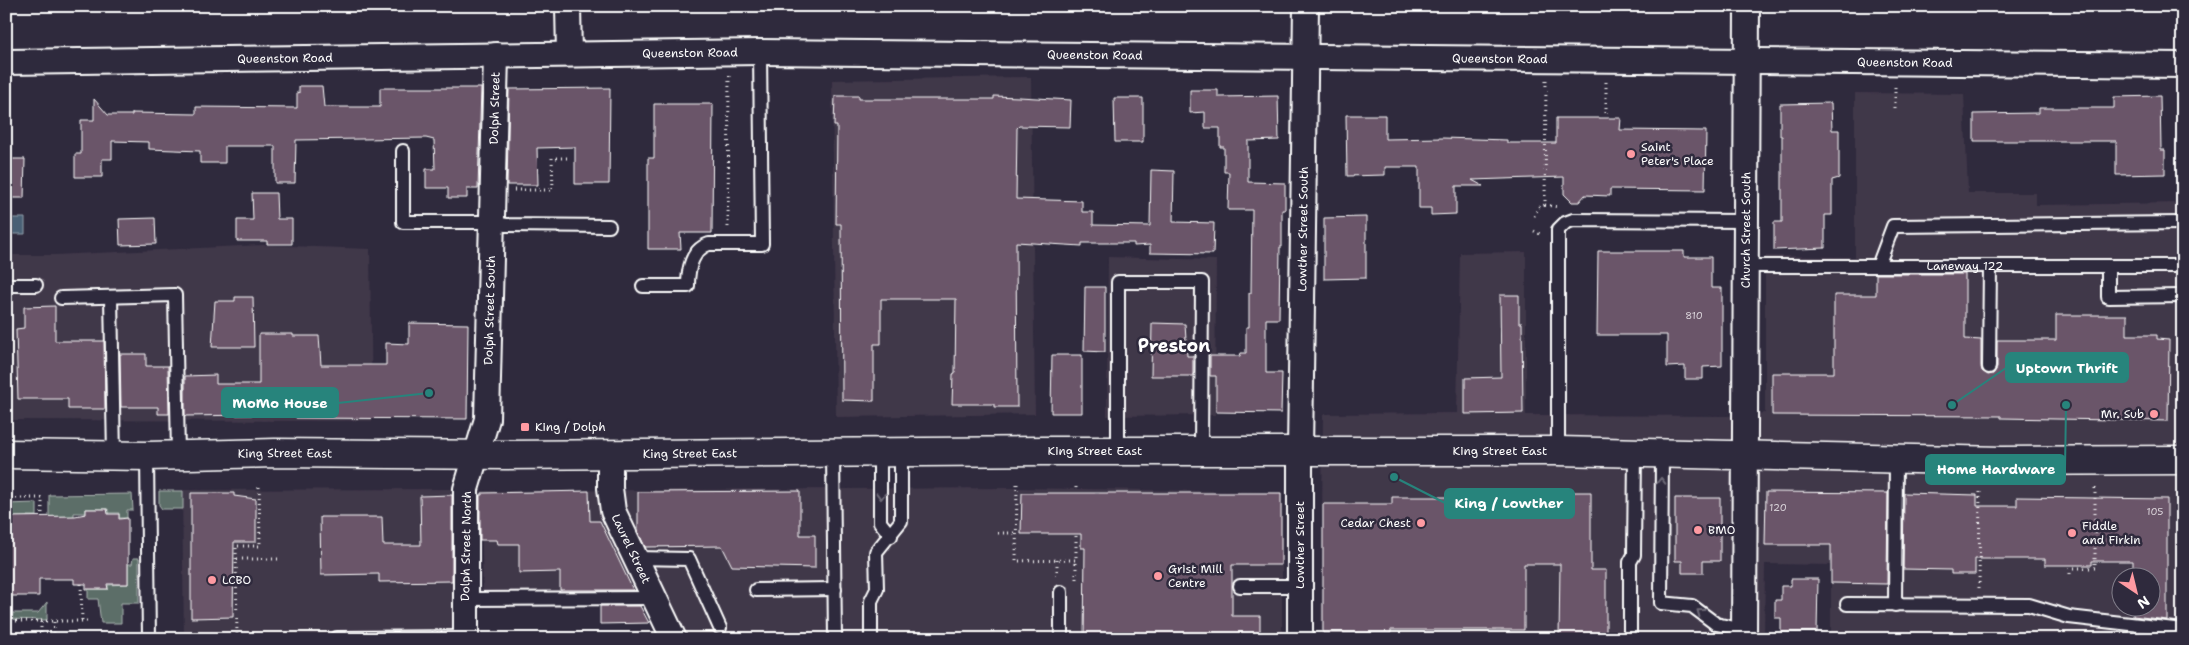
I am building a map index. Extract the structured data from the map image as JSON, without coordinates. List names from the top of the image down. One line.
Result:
{"streets":{"main road":["King Street East"],"street":["Queenston Road","Dolph Street","Lowther Street South","Church Street South","Dolph Street South","Lowther Street","Dolph Street North","Laurel Street"],"lane":["Laneway 122"]},"crossings":[["Queenston Road","Dolph Street"],["Queenston Road","Lowther Street South"],["Queenston Road","Church Street South"],["Dolph Street","Dolph Street South"],["Lowther Street South","King Street East"],["Lowther Street South","Lowther Street"],["Church Street South","Laneway 122"],["Church Street South","King Street East"],["Dolph Street South","King Street East"],["Dolph Street South","Dolph Street North"],["King Street East","Lowther Street"],["King Street East","Dolph Street North"],["King Street East","Laurel Street"]],"districts":["Preston"],"places":{"other":["Saint Peter's Place","MoMo House","Uptown Thrift","Home Hardware","Mr. Sub","King / Lowther","Cedar Chest","BMO","Fiddle and Firkin","Grist Mill Centre","LCBO"],"transit":["King / Dolph"]},"house_numbers":["810","120","105"],"north":"bottom right"}
